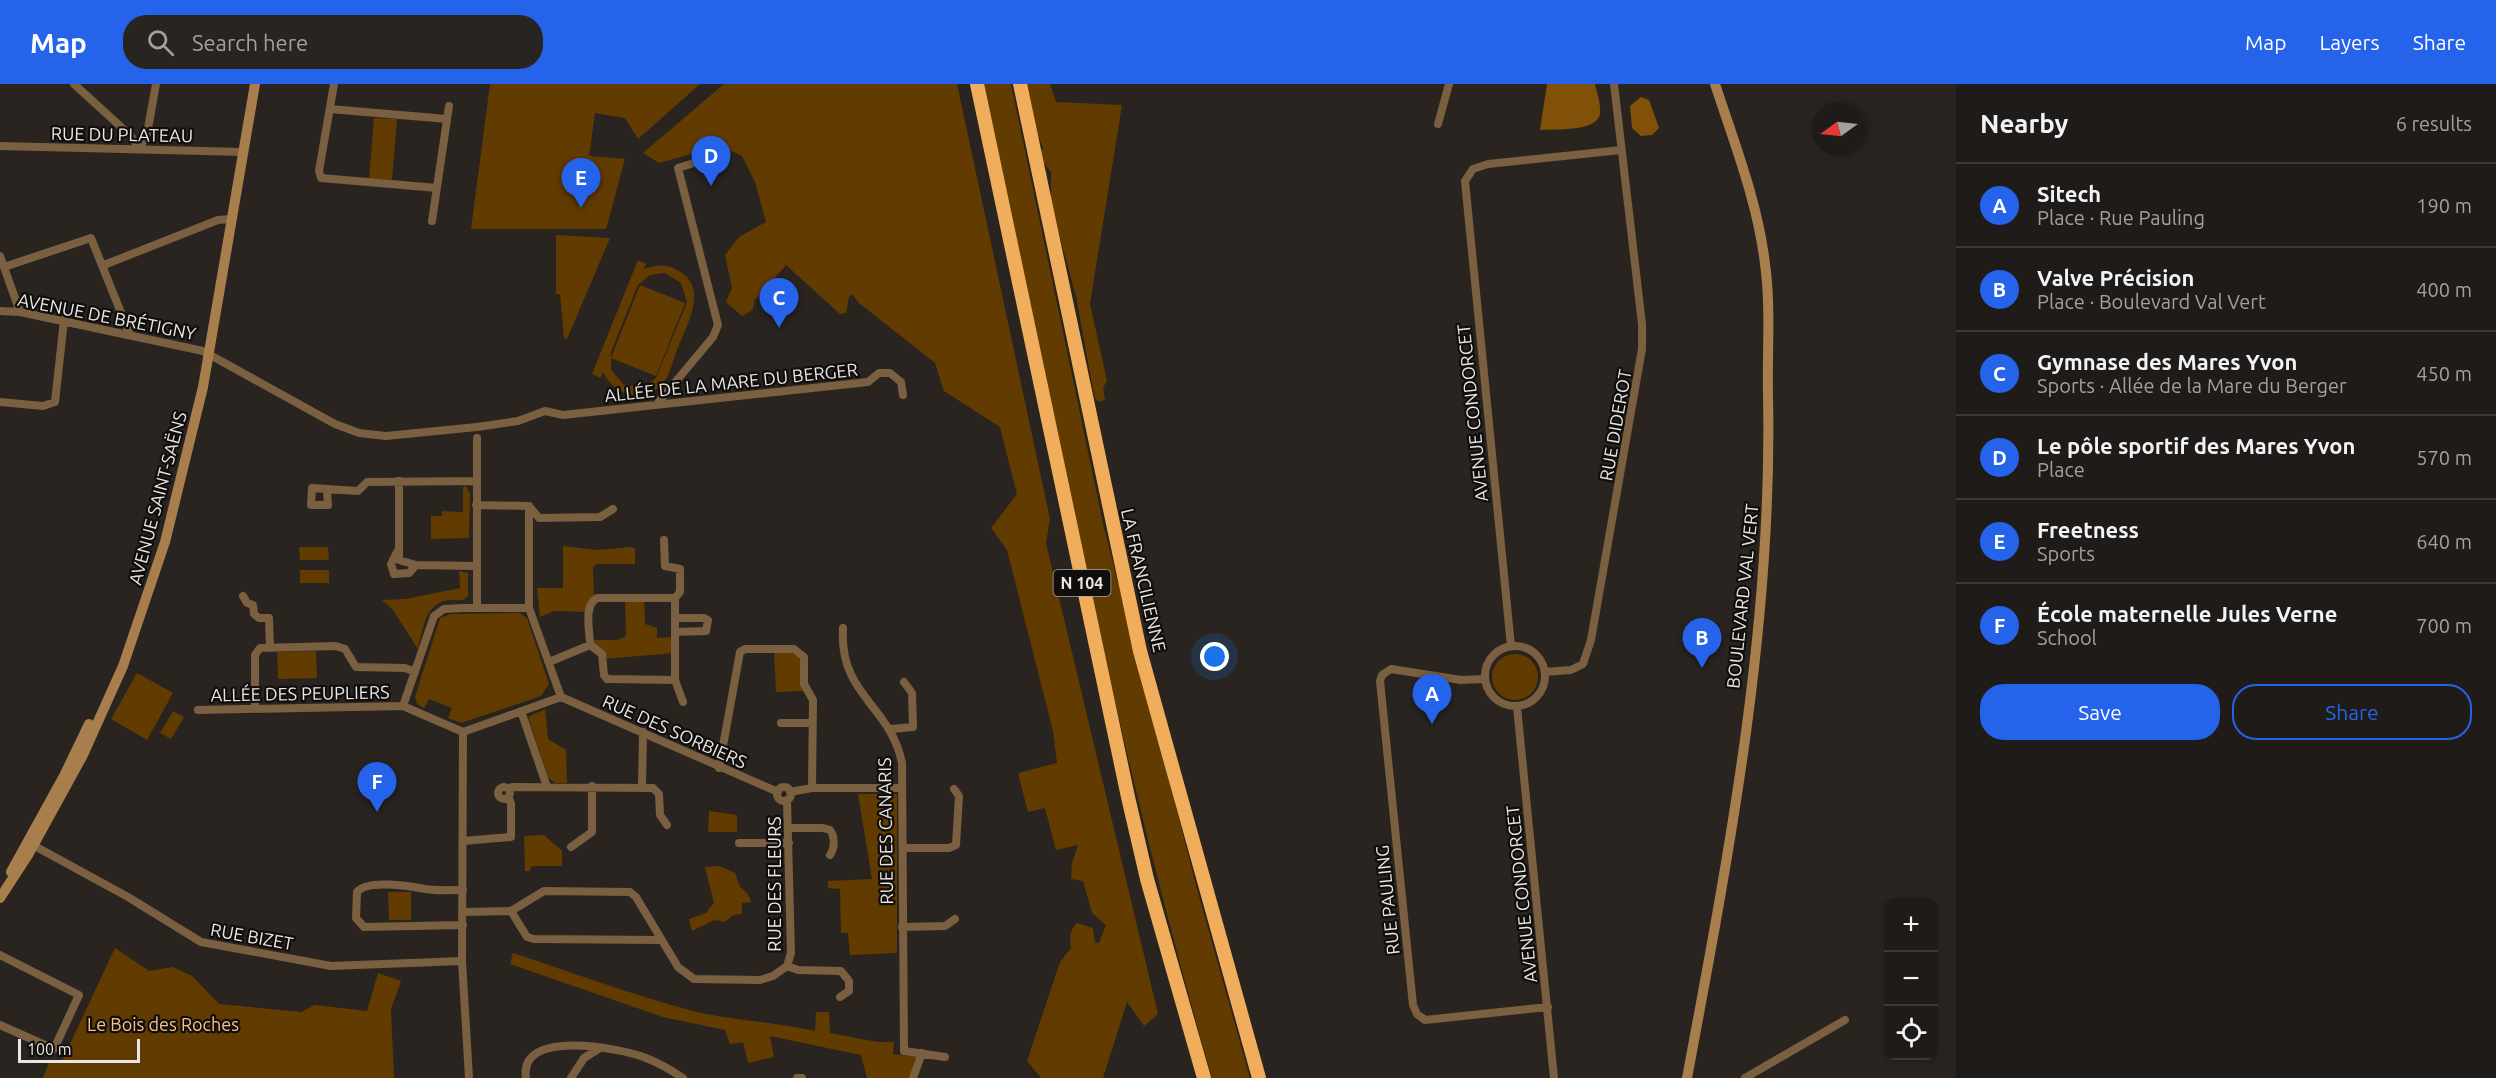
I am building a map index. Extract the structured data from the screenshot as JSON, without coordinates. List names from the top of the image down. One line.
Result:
{"streets":{"highway":["LA FRANCILIENNE","N 104"],"street":["RUE DU PLATEAU","AVENUE DE BRÉTIGNY","ALLÉE DE LA MARE DU BERGER","AVENUE CONDORCET","RUE DIDEROT","AVENUE SAINT-SAËNS","BOULEVARD VAL VERT","ALLÉE DES PEUPLIERS","RUE DES SORBIERS","RUE DES CANARIS","RUE DES FLEURS","RUE PAULING","RUE BIZET"]},"crossings":[["RUE DU PLATEAU","AVENUE SAINT-SAËNS"],["AVENUE DE BRÉTIGNY","ALLÉE DE LA MARE DU BERGER"],["AVENUE DE BRÉTIGNY","AVENUE SAINT-SAËNS"],["AVENUE CONDORCET","RUE DIDEROT"],["AVENUE CONDORCET","RUE PAULING"],["RUE DIDEROT","RUE PAULING"],["AVENUE SAINT-SAËNS","RUE BIZET"],["RUE DES SORBIERS","RUE DES CANARIS"],["RUE DES SORBIERS","RUE DES FLEURS"]],"parks":["Le Bois des Roches"],"scale_bar":"100 m","north":"left","page":{"header":"Map","search":"Search here","nav":["Map","Layers","Share"],"heading":["Nearby","6 results"],"pins":["D","E","C","B","A","F"],"list":[{"mark":"A","name":"Sitech","note":"Place · Rue Pauling","value":"190 m"},{"mark":"B","name":"Valve Précision","note":"Place · Boulevard Val Vert","value":"400 m"},{"mark":"C","name":"Gymnase des Mares Yvon","note":"Sports · Allée de la Mare du Berger","value":"450 m"},{"mark":"D","name":"Le pôle sportif des Mares Yvon","note":"Place","value":"570 m"},{"mark":"E","name":"Freetness","note":"Sports","value":"640 m"},{"mark":"F","name":"École maternelle Jules Verne","note":"School","value":"700 m"}],"buttons":["Save","Share"],"map_buttons":["+","−"],"scale":"100 m"}}
